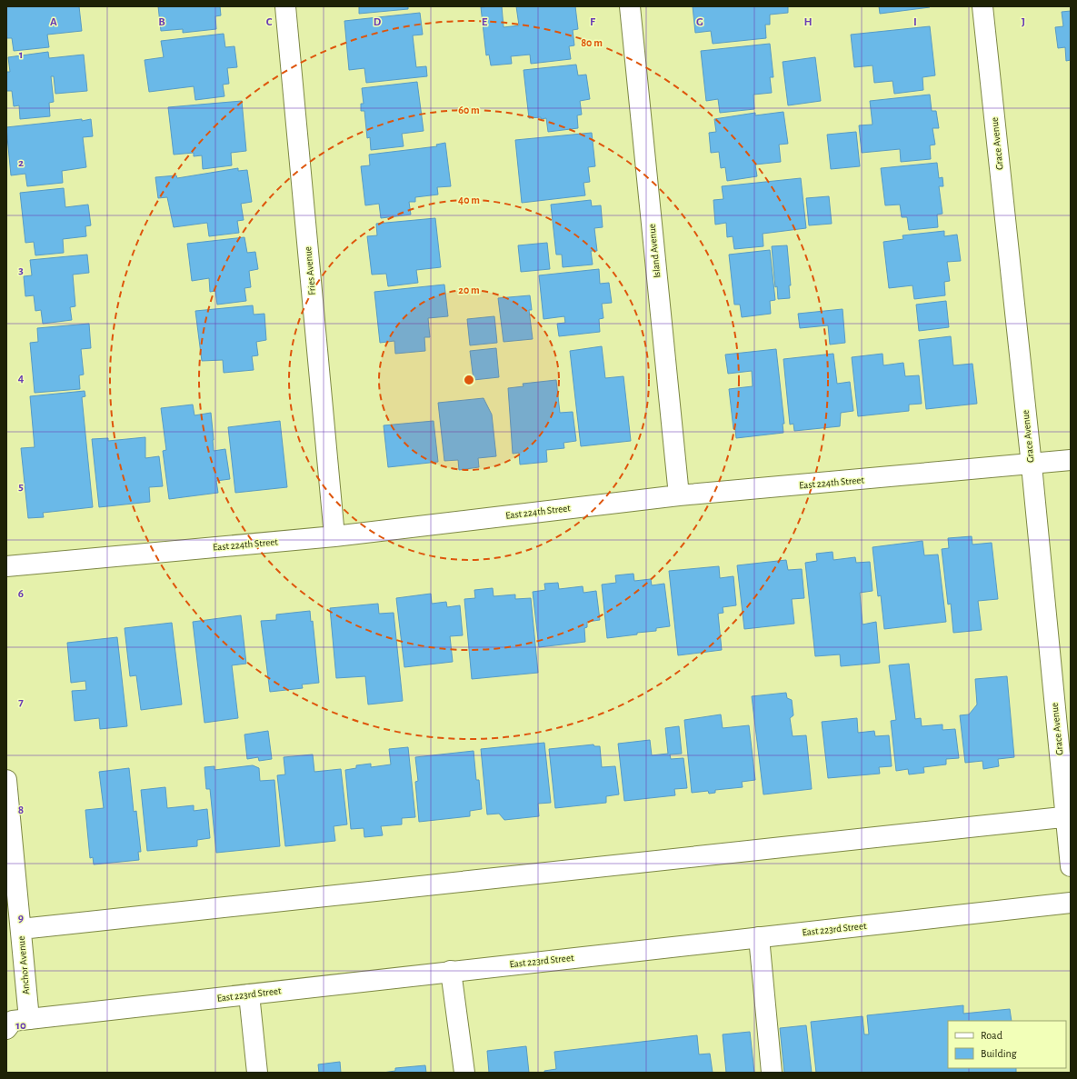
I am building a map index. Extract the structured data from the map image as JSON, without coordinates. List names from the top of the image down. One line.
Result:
{"streets":{"street":["Grace Avenue","Island Avenue","Fries Avenue","East 224th Street","East 223rd Street","Anchor Avenue"]},"crossings":[["Grace Avenue","East 224th Street"],["Island Avenue","East 224th Street"],["Fries Avenue","East 224th Street"],["East 223rd Street","Anchor Avenue"]],"legend":["Road","Building"],"grid":{"columns":["A","B","C","D","E","F","G","H","I","J"],"rows":["1","2","3","4","5","6","7","8","9","10"]},"rings":["80 m","60 m","40 m","20 m"]}
